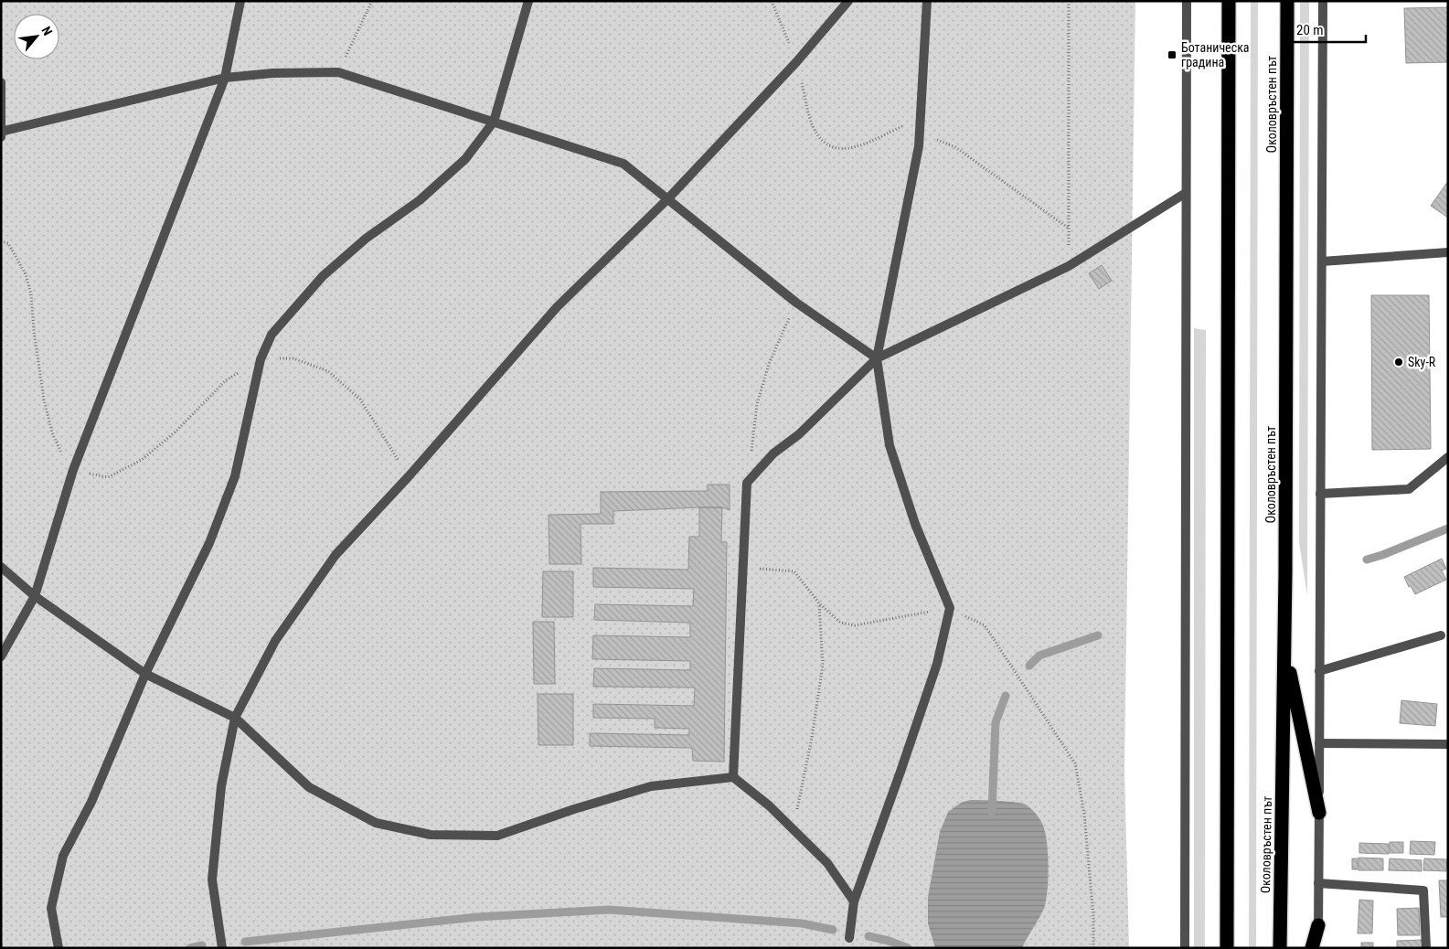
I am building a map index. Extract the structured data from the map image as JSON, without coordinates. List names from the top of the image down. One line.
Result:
{"streets":{"highway":["Околовръстен път"]},"places":{"transit":["Ботаническа градина"],"other":["Sky-R"]},"scale_bar":"20 m","north":"top right"}
